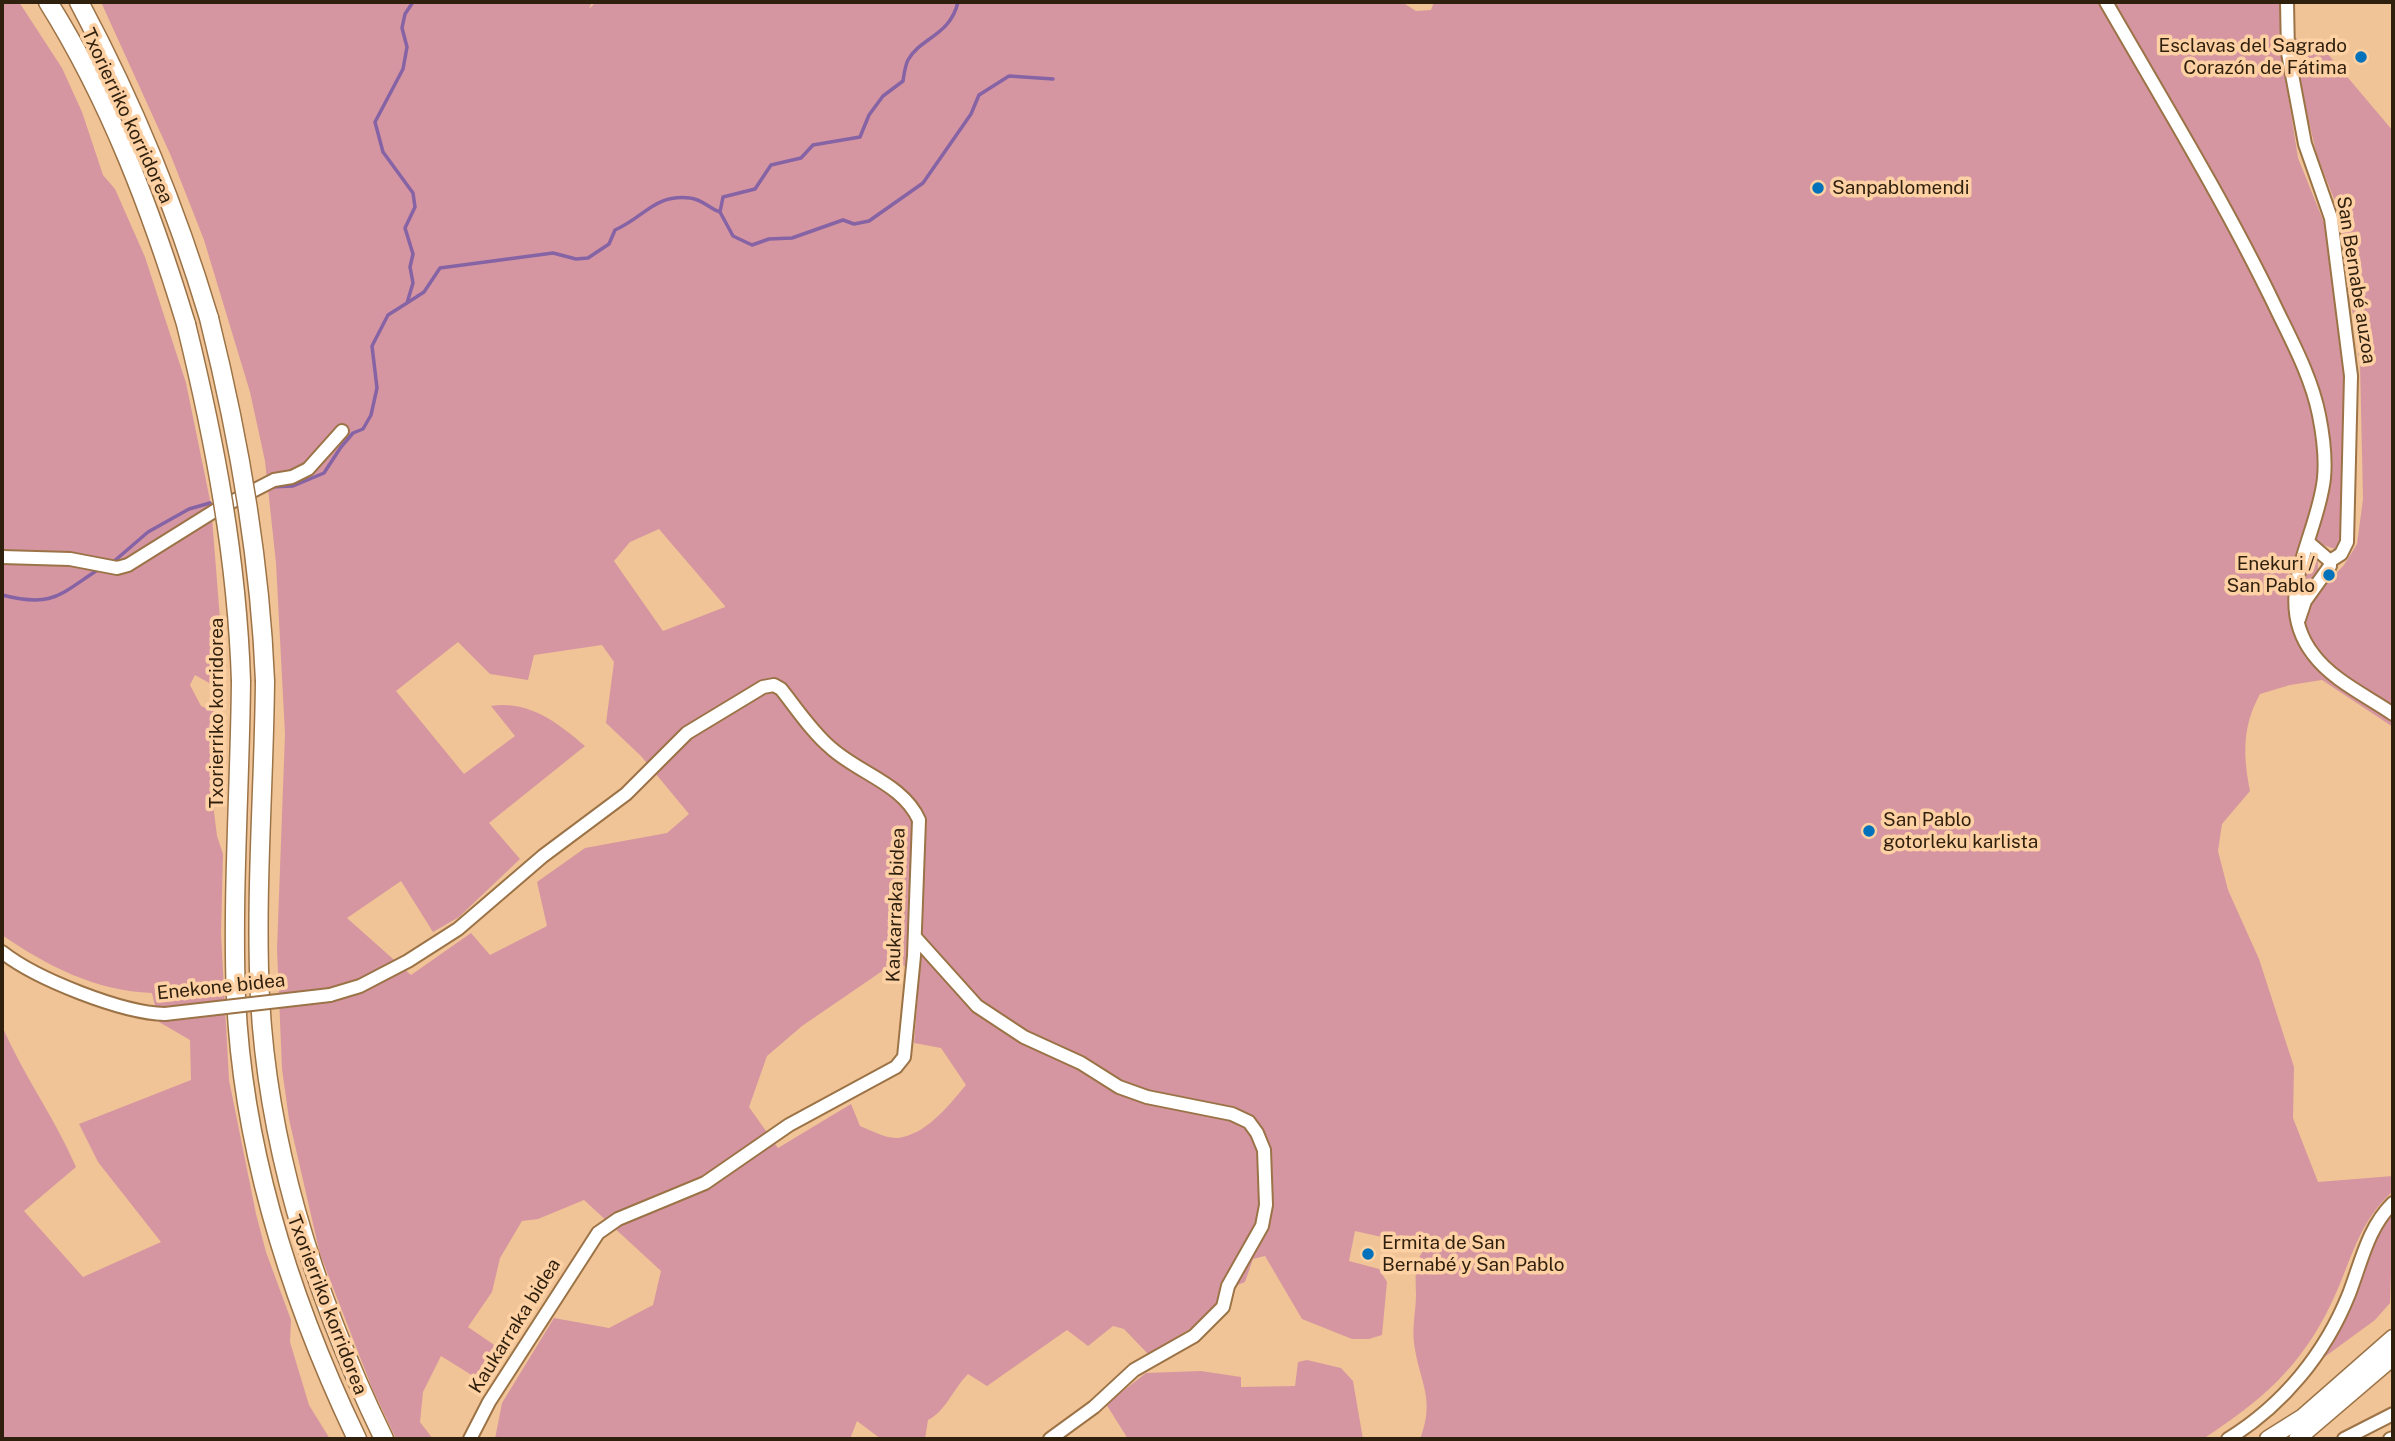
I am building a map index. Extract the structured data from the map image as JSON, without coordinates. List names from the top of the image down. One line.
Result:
{"streets":{"highway":["Txorierriko korridorea"],"street":["San Bernabé auzoa","Kaukarraka bidea","Enekone bidea"]},"crossings":[["Kaukarraka bidea","Enekone bidea"]],"places":["Esclavas del Sagrado Corazón de Fátima","Sanpablomendi","Enekuri / San Pablo","San Pablo gotorleku karlista","Ermita de San Bernabé y San Pablo"]}
